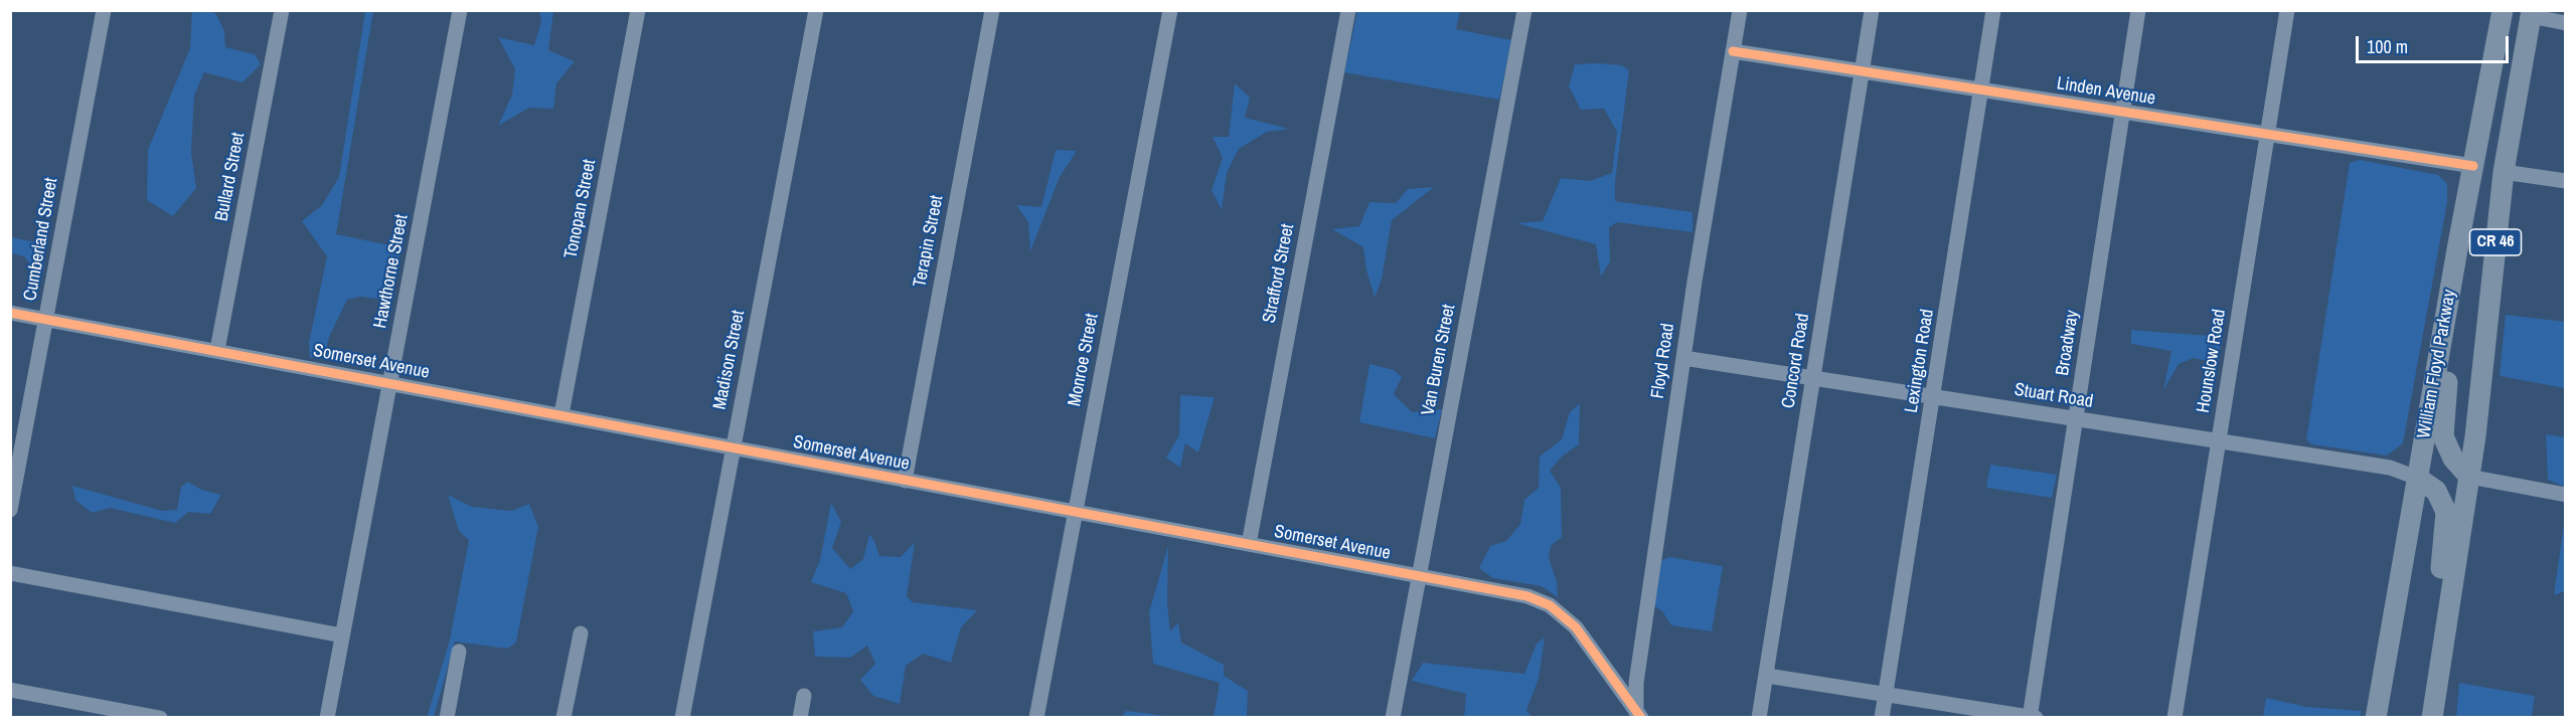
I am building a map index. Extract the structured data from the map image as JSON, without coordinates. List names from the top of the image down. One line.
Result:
{"streets":{"highway":["CR 46","William Floyd Parkway"],"street":["Linden Avenue","Bullard Street","Tonopan Street","Cumberland Street","Terapin Street","Hawthorne Street","Strafford Street","Broadway","Madison Street","Monroe Street","Van Buren Street","Floyd Road","Concord Road","Lexington Road","Hounslow Road","Somerset Avenue","Stuart Road"]},"crossings":[["Linden Avenue","Broadway"],["Linden Avenue","Floyd Road"],["Linden Avenue","Concord Road"],["Linden Avenue","Lexington Road"],["Linden Avenue","Hounslow Road"],["Linden Avenue","William Floyd Parkway"],["Bullard Street","Somerset Avenue"],["Tonopan Street","Somerset Avenue"],["Cumberland Street","Somerset Avenue"],["Terapin Street","Somerset Avenue"],["Hawthorne Street","Somerset Avenue"],["Strafford Street","Somerset Avenue"],["Broadway","Stuart Road"],["Madison Street","Somerset Avenue"],["Monroe Street","Somerset Avenue"],["Van Buren Street","Somerset Avenue"],["Floyd Road","Somerset Avenue"],["Floyd Road","Stuart Road"],["Concord Road","Stuart Road"],["Lexington Road","Stuart Road"],["Hounslow Road","Stuart Road"],["William Floyd Parkway","Stuart Road"]],"scale_bar":"100 m"}
